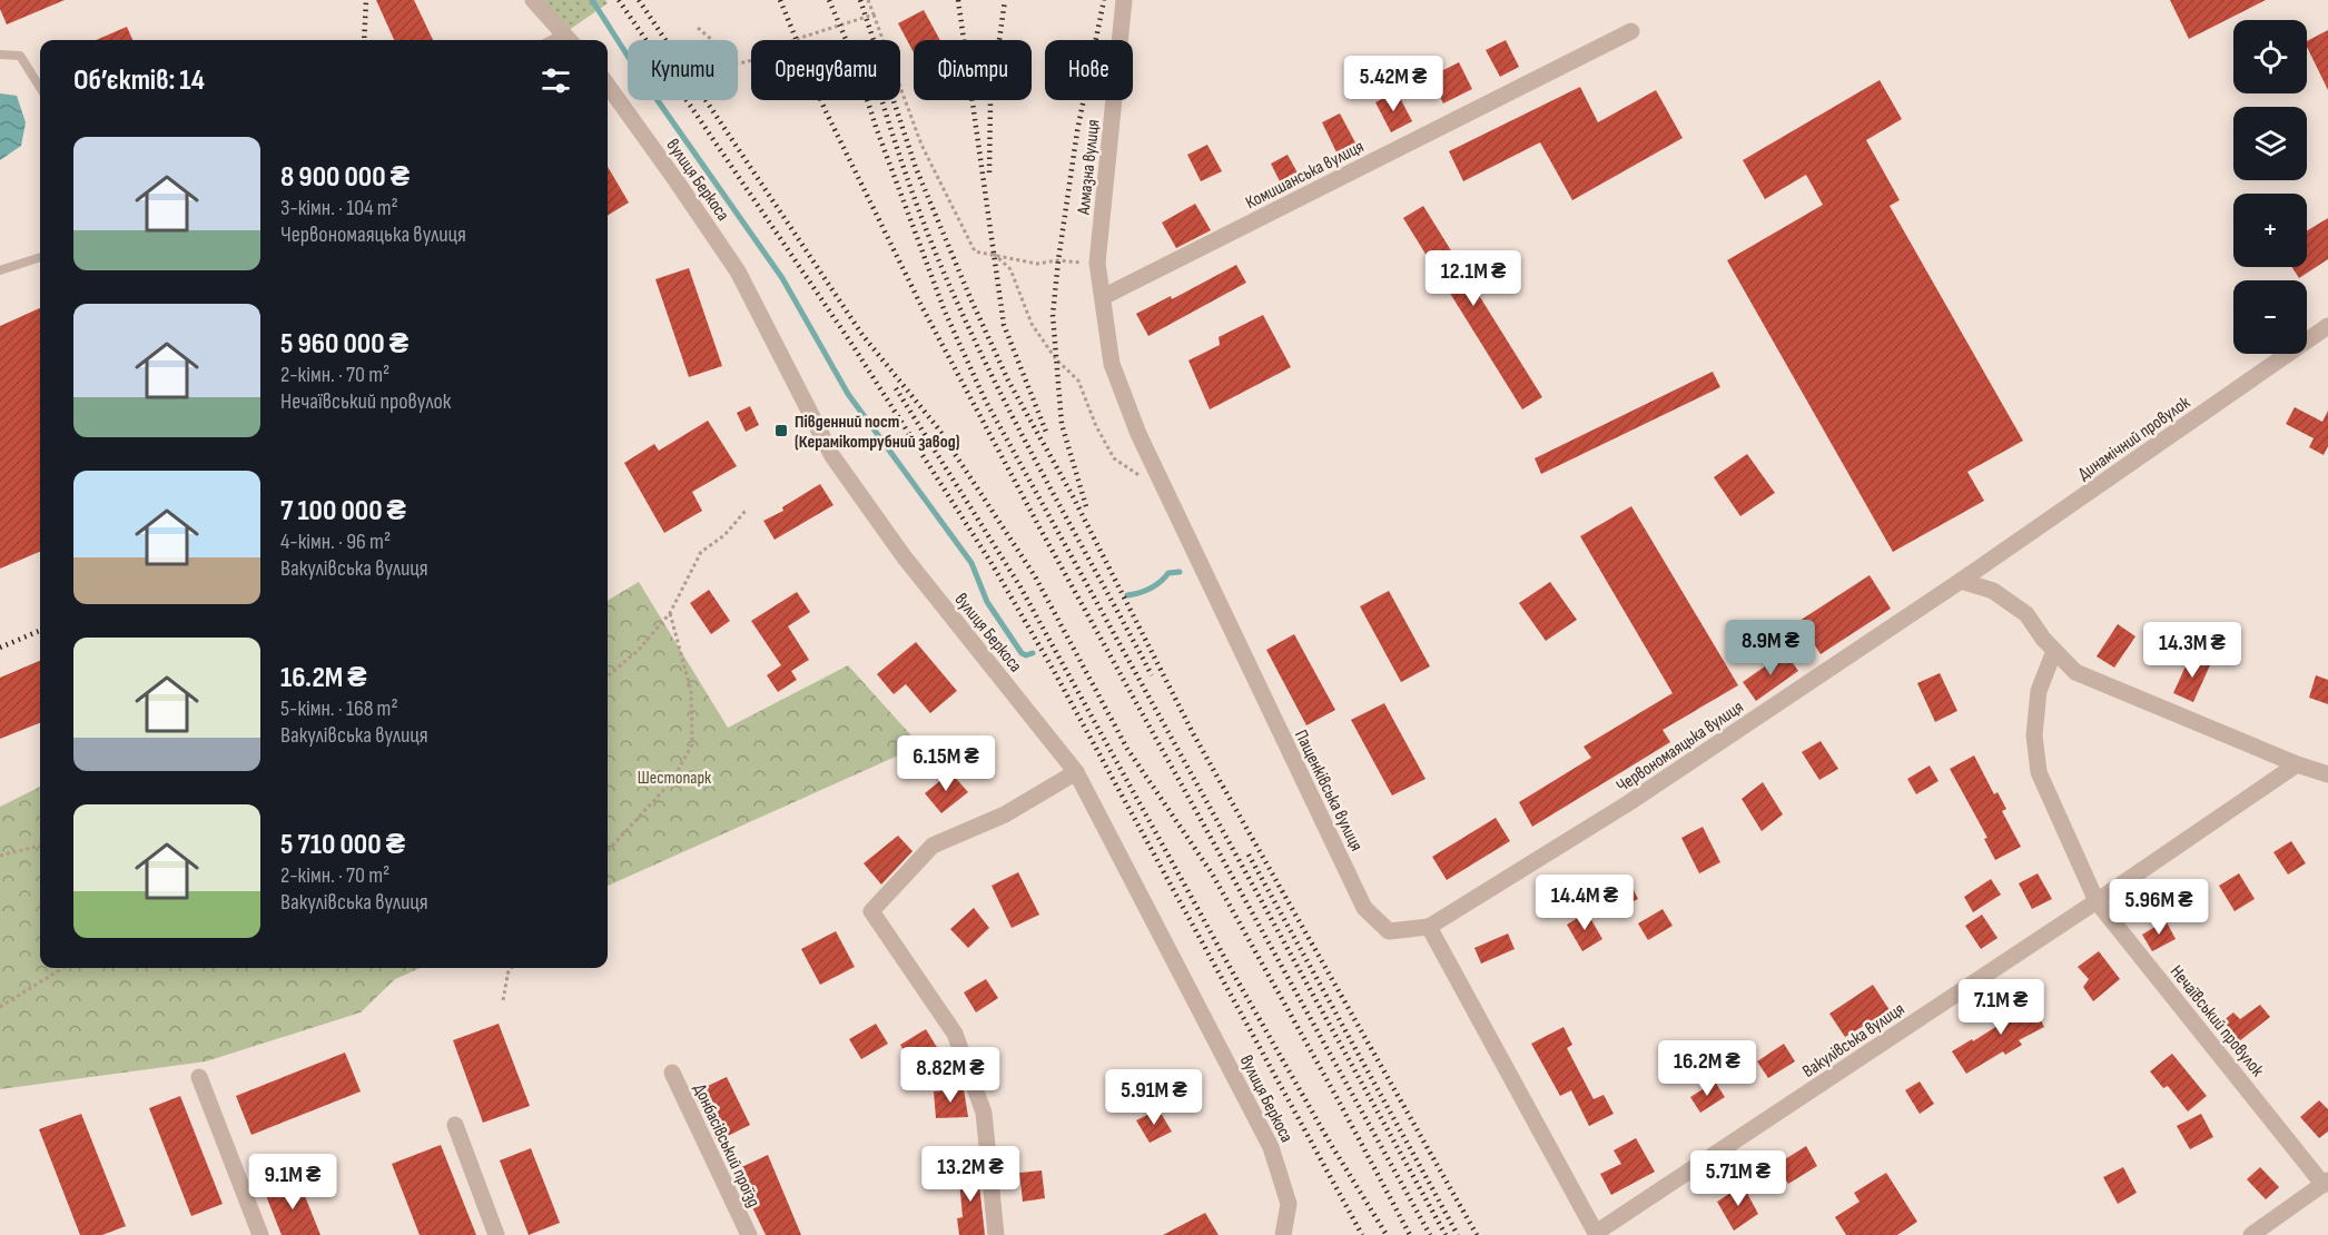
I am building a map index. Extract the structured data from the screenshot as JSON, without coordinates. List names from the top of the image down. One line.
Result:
{"streets":{"street":["Алмазна вулиця","Комишанська вулиця","вулиця Беркоса","Динамічний провулок","Червономаяцька вулиця","Пащенківська вулиця","Нечаївський провулок","Вакулівська вулиця","Донбасівський проїзд"]},"crossings":[["Алмазна вулиця","Комишанська вулиця"],["Алмазна вулиця","Пащенківська вулиця"],["Комишанська вулиця","Пащенківська вулиця"],["Динамічний провулок","Червономаяцька вулиця"],["Червономаяцька вулиця","Пащенківська вулиця"],["Нечаївський провулок","Вакулівська вулиця"]],"parks":["Шестопарк"],"places":{"transit":["Південний пост (Керамікотрубний завод)"]},"page":{"map_buttons":["+","−"],"chip":["Купити","Орендувати","Фільтри","Нове"],"heading":"Об’єктів: 14","price":["5.42M ₴","12.1M ₴","8.9M ₴","14.3M ₴","6.15M ₴","14.4M ₴","5.96M ₴","7.1M ₴","16.2M ₴","8.82M ₴","5.91M ₴","13.2M ₴","5.71M ₴","9.1M ₴"],"list":[{"name":"8 900 000 ₴","note":"3-кімн. · 104 m² · Червономаяцька вулиця"},{"name":"5 960 000 ₴","note":"2-кімн. · 70 m² · Нечаївський провулок"},{"name":"7 100 000 ₴","note":"4-кімн. · 96 m² · Вакулівська вулиця"},{"name":"16.2M ₴","note":"5-кімн. · 168 m² · Вакулівська вулиця"},{"name":"5 710 000 ₴","note":"2-кімн. · 70 m² · Вакулівська вулиця"}]}}
